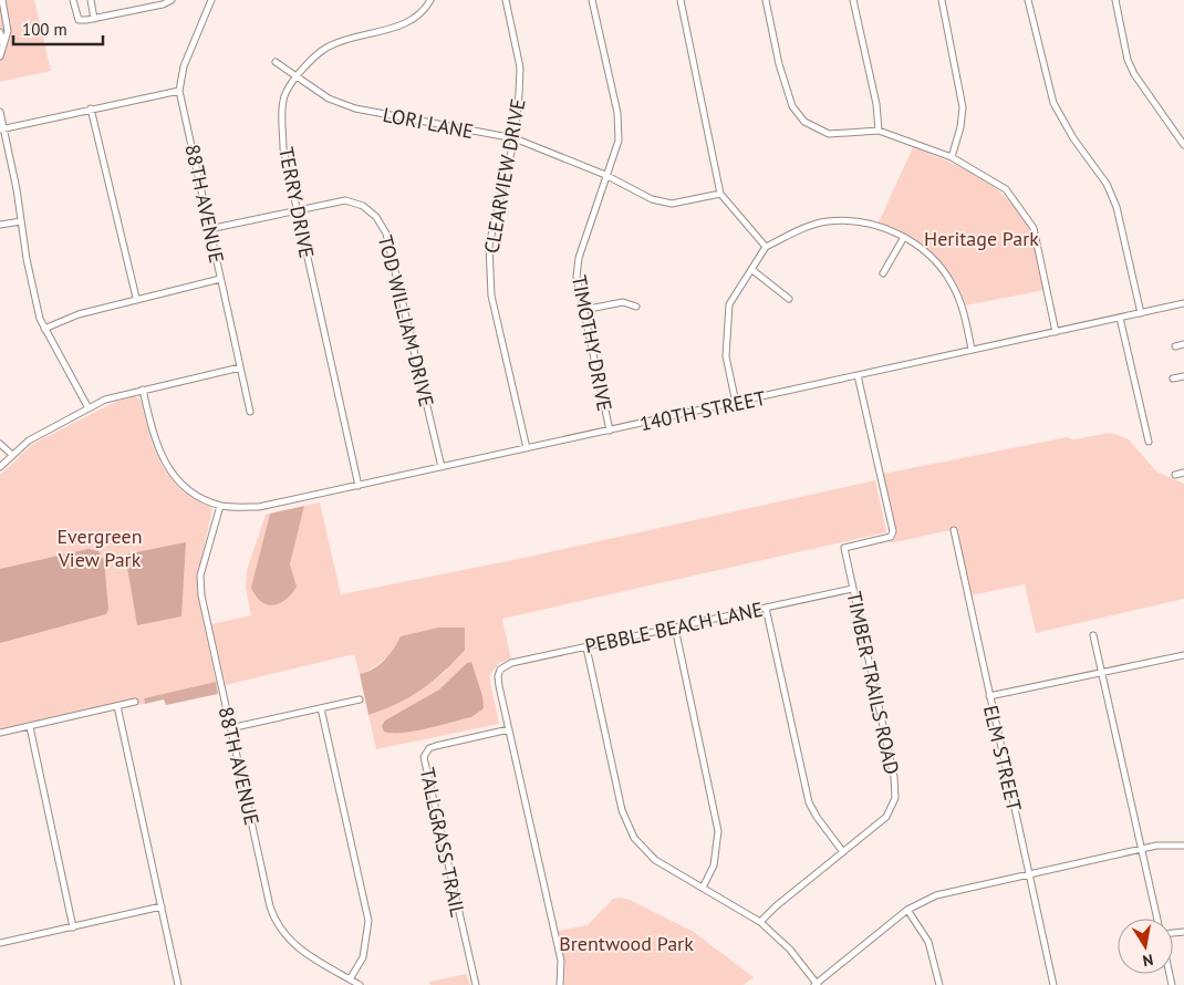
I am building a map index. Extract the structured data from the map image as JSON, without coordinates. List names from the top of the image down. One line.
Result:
{"streets":{"street":["LORI LANE","CLEARVIEW DRIVE","TERRY DRIVE","88TH AVENUE","TOD WILLIAM DRIVE","TIMOTHY DRIVE","140TH STREET","PEBBLE BEACH LANE","TIMBER TRAILS ROAD","ELM STREET","TALLGRASS TRAIL"]},"crossings":[["LORI LANE","CLEARVIEW DRIVE"],["LORI LANE","TERRY DRIVE"],["LORI LANE","TIMOTHY DRIVE"],["CLEARVIEW DRIVE","140TH STREET"],["TERRY DRIVE","TOD WILLIAM DRIVE"],["TERRY DRIVE","140TH STREET"],["88TH AVENUE","TOD WILLIAM DRIVE"],["88TH AVENUE","140TH STREET"],["TOD WILLIAM DRIVE","140TH STREET"],["TIMOTHY DRIVE","140TH STREET"],["140TH STREET","TIMBER TRAILS ROAD"],["PEBBLE BEACH LANE","TIMBER TRAILS ROAD"],["PEBBLE BEACH LANE","TALLGRASS TRAIL"]],"parks":["Heritage Park","Evergreen View Park","Brentwood Park"],"scale_bar":"100 m","north":"bottom"}
